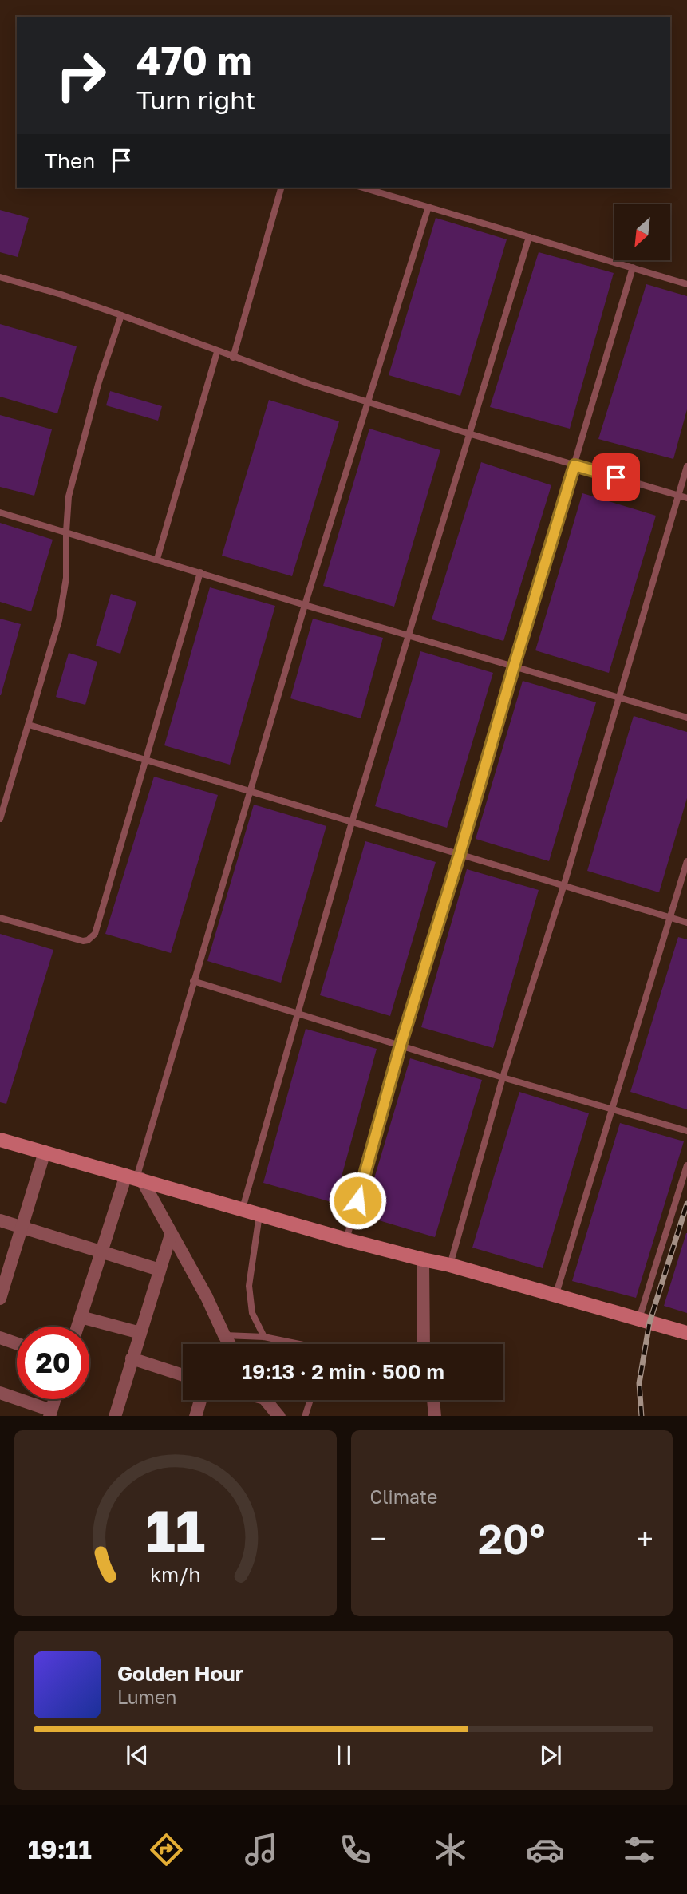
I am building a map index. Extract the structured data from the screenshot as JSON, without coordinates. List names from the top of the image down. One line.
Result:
{"north":"bottom left","page":{"turn":["470 m","Turn right"],"then":"Then","limit":"20","trip":"19:13 · 2 min · 500 m","tile":"Climate","heat":["−","20°","+"],"song":["Golden Hour","Lumen"],"tabs":"19:11","gauge":["11","km/h"]}}
